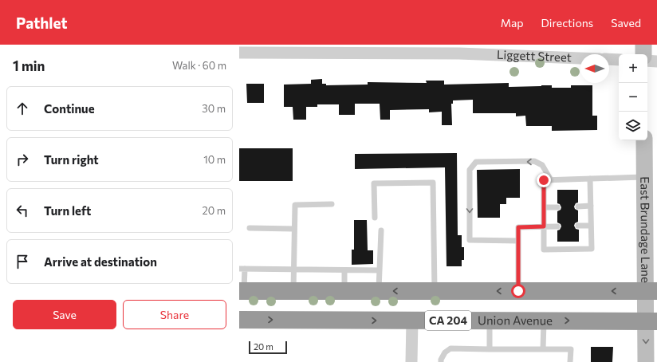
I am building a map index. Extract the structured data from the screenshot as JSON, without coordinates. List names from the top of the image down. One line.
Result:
{"streets":{"highway":["CA 204","Union Avenue"],"main road":["East Brundage Lane"],"street":["Liggett Street"]},"crossings":[["East Brundage Lane","Union Avenue"]],"scale_bar":"20 m","north":"left","page":{"header":"Pathlet","nav":["Map","Directions","Saved"],"heading":["1 min","Walk · 60 m"],"map_buttons":["+","−"],"list":[["Continue","30 m"],["Turn right","10 m"],["Turn left","20 m"],"Arrive at destination"],"buttons":["Save","Share"],"scale":"20 m"}}
